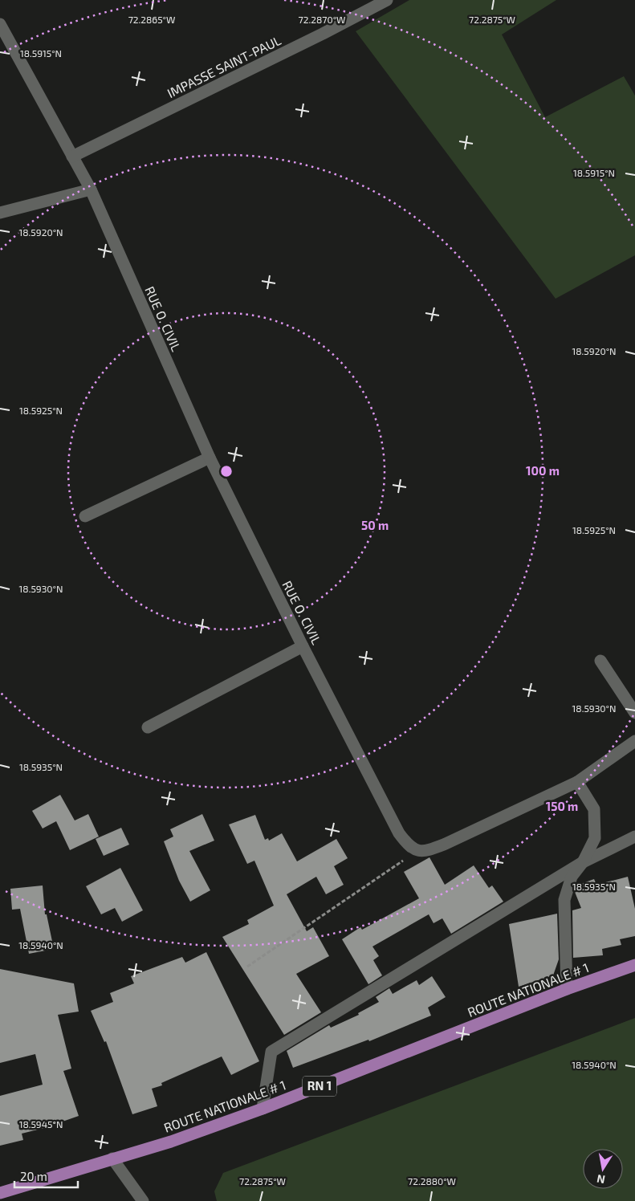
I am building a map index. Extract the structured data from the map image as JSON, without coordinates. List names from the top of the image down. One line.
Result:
{"streets":{"main road":["ROUTE NATIONALE # 1","RN 1"],"street":["IMPASSE SAINT-PAUL","RUE O. CIVIL"]},"crossings":[["IMPASSE SAINT-PAUL","RUE O. CIVIL"]],"scale_bar":"20 m","north":"bottom","coordinates":["72.2865°W","72.2870°W","72.2875°W","18.5915°N","18.5920°N","18.5925°N","18.5930°N","18.5935°N","18.5940°N","18.5945°N","72.2880°W"],"rings":["100 m","50 m","150 m"]}
